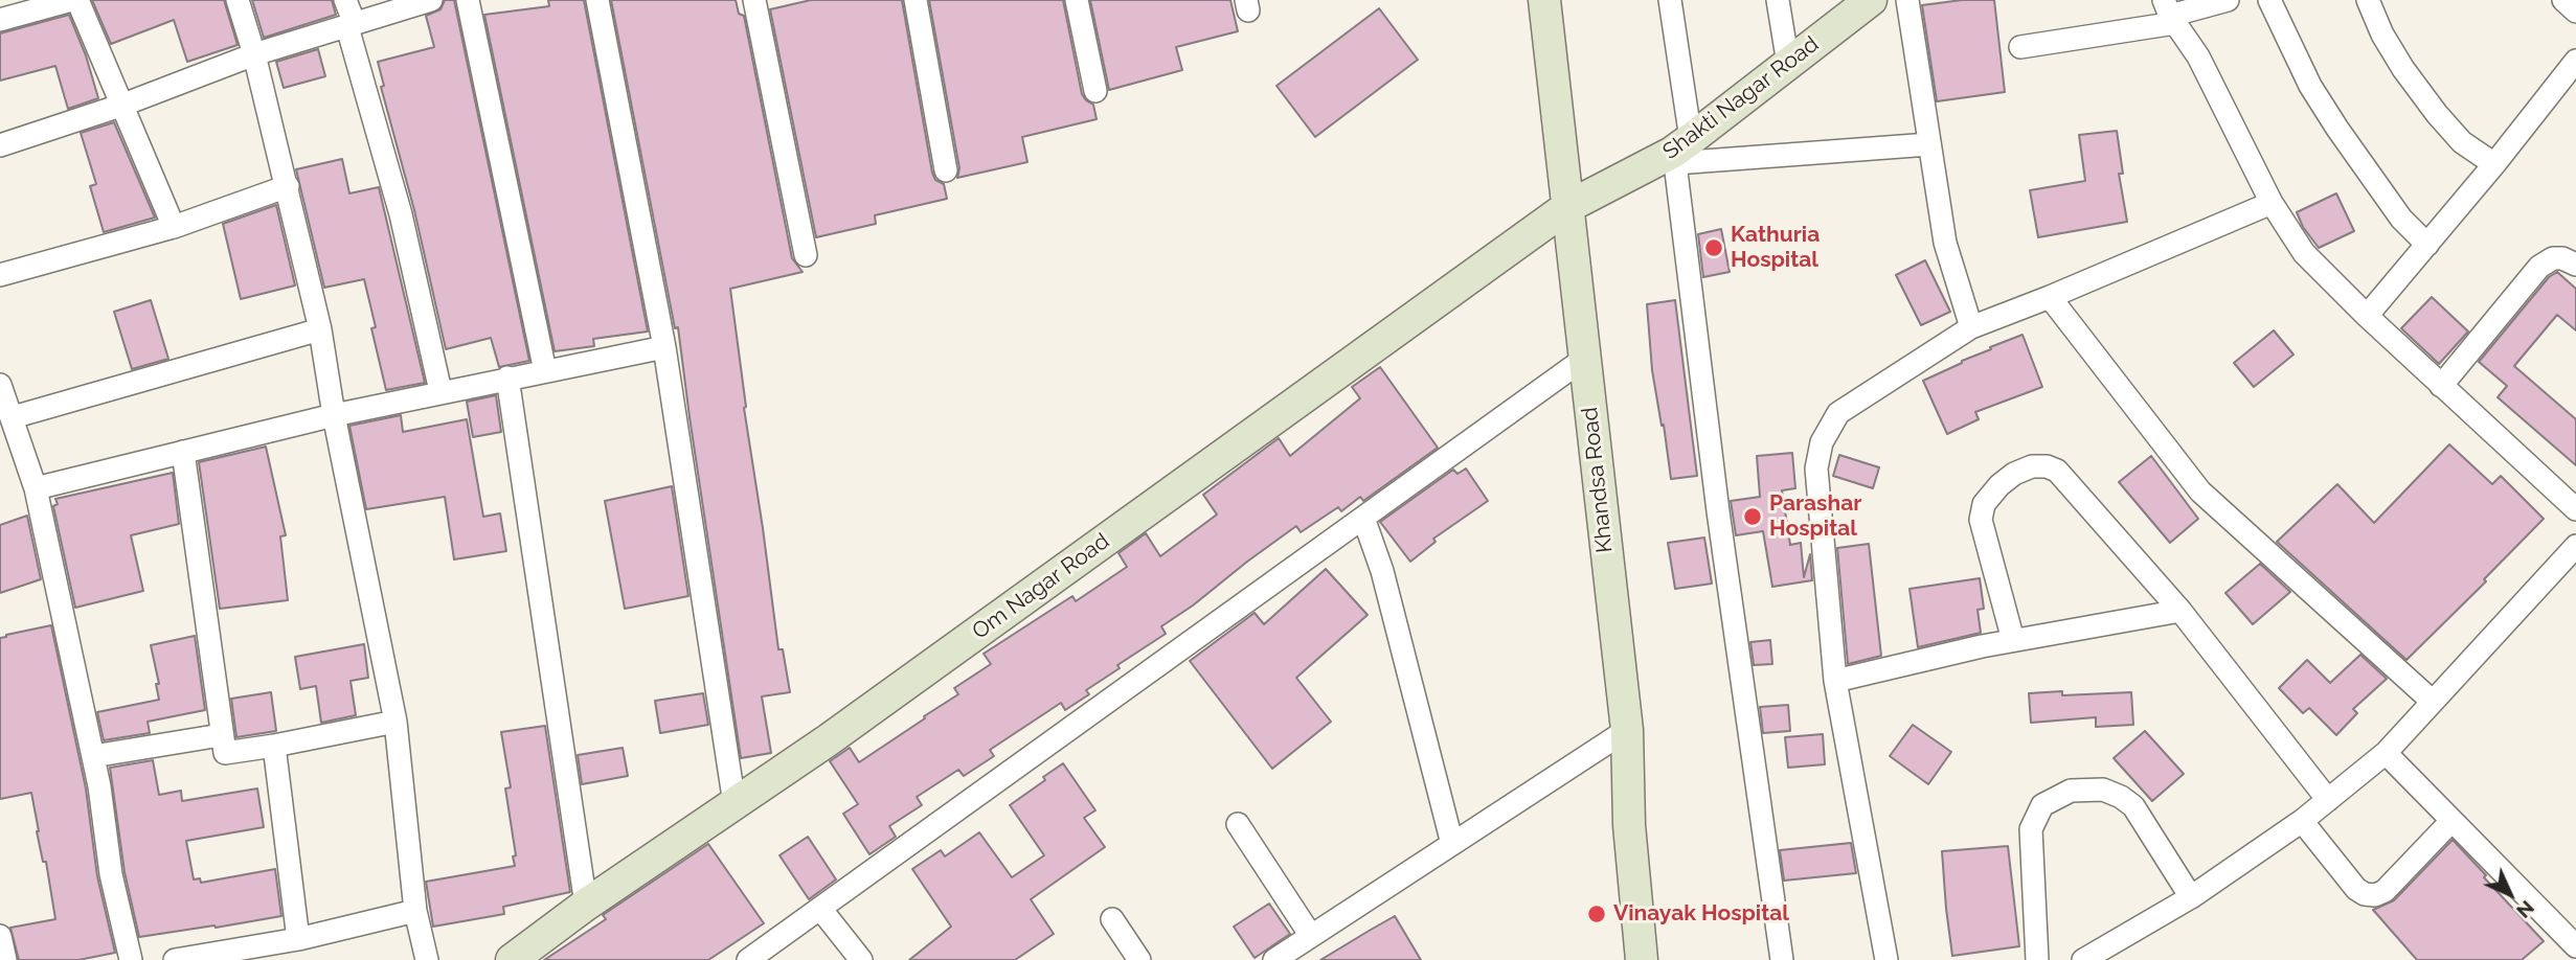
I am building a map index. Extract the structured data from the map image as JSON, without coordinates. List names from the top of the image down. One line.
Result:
{"streets":{"street":["Shakti Nagar Road","Khandsa Road","Om Nagar Road"]},"crossings":[["Shakti Nagar Road","Khandsa Road"],["Shakti Nagar Road","Om Nagar Road"],["Khandsa Road","Om Nagar Road"]],"places":["Kathuria Hospital","Parashar Hospital","Vinayak Hospital"],"north":"bottom right"}
